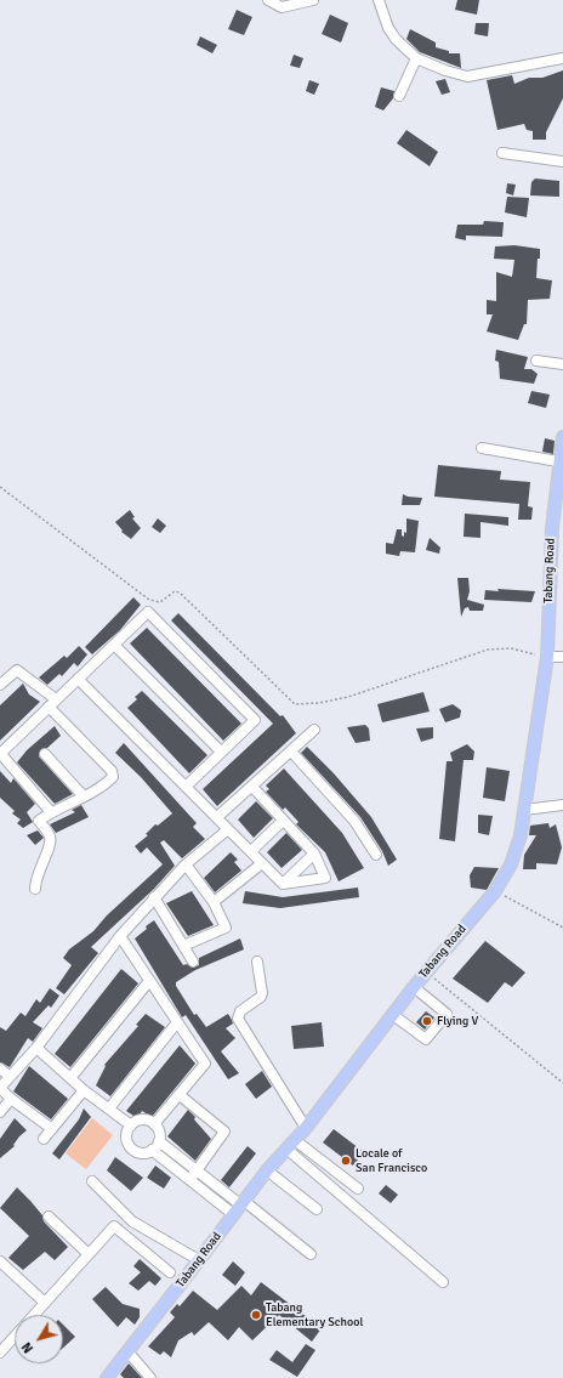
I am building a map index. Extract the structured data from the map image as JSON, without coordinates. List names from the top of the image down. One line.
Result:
{"streets":{"main road":["Tabang Road"]},"places":["Flying V","Locale of San Francisco","Tabang Elementary School"],"north":"bottom left"}
